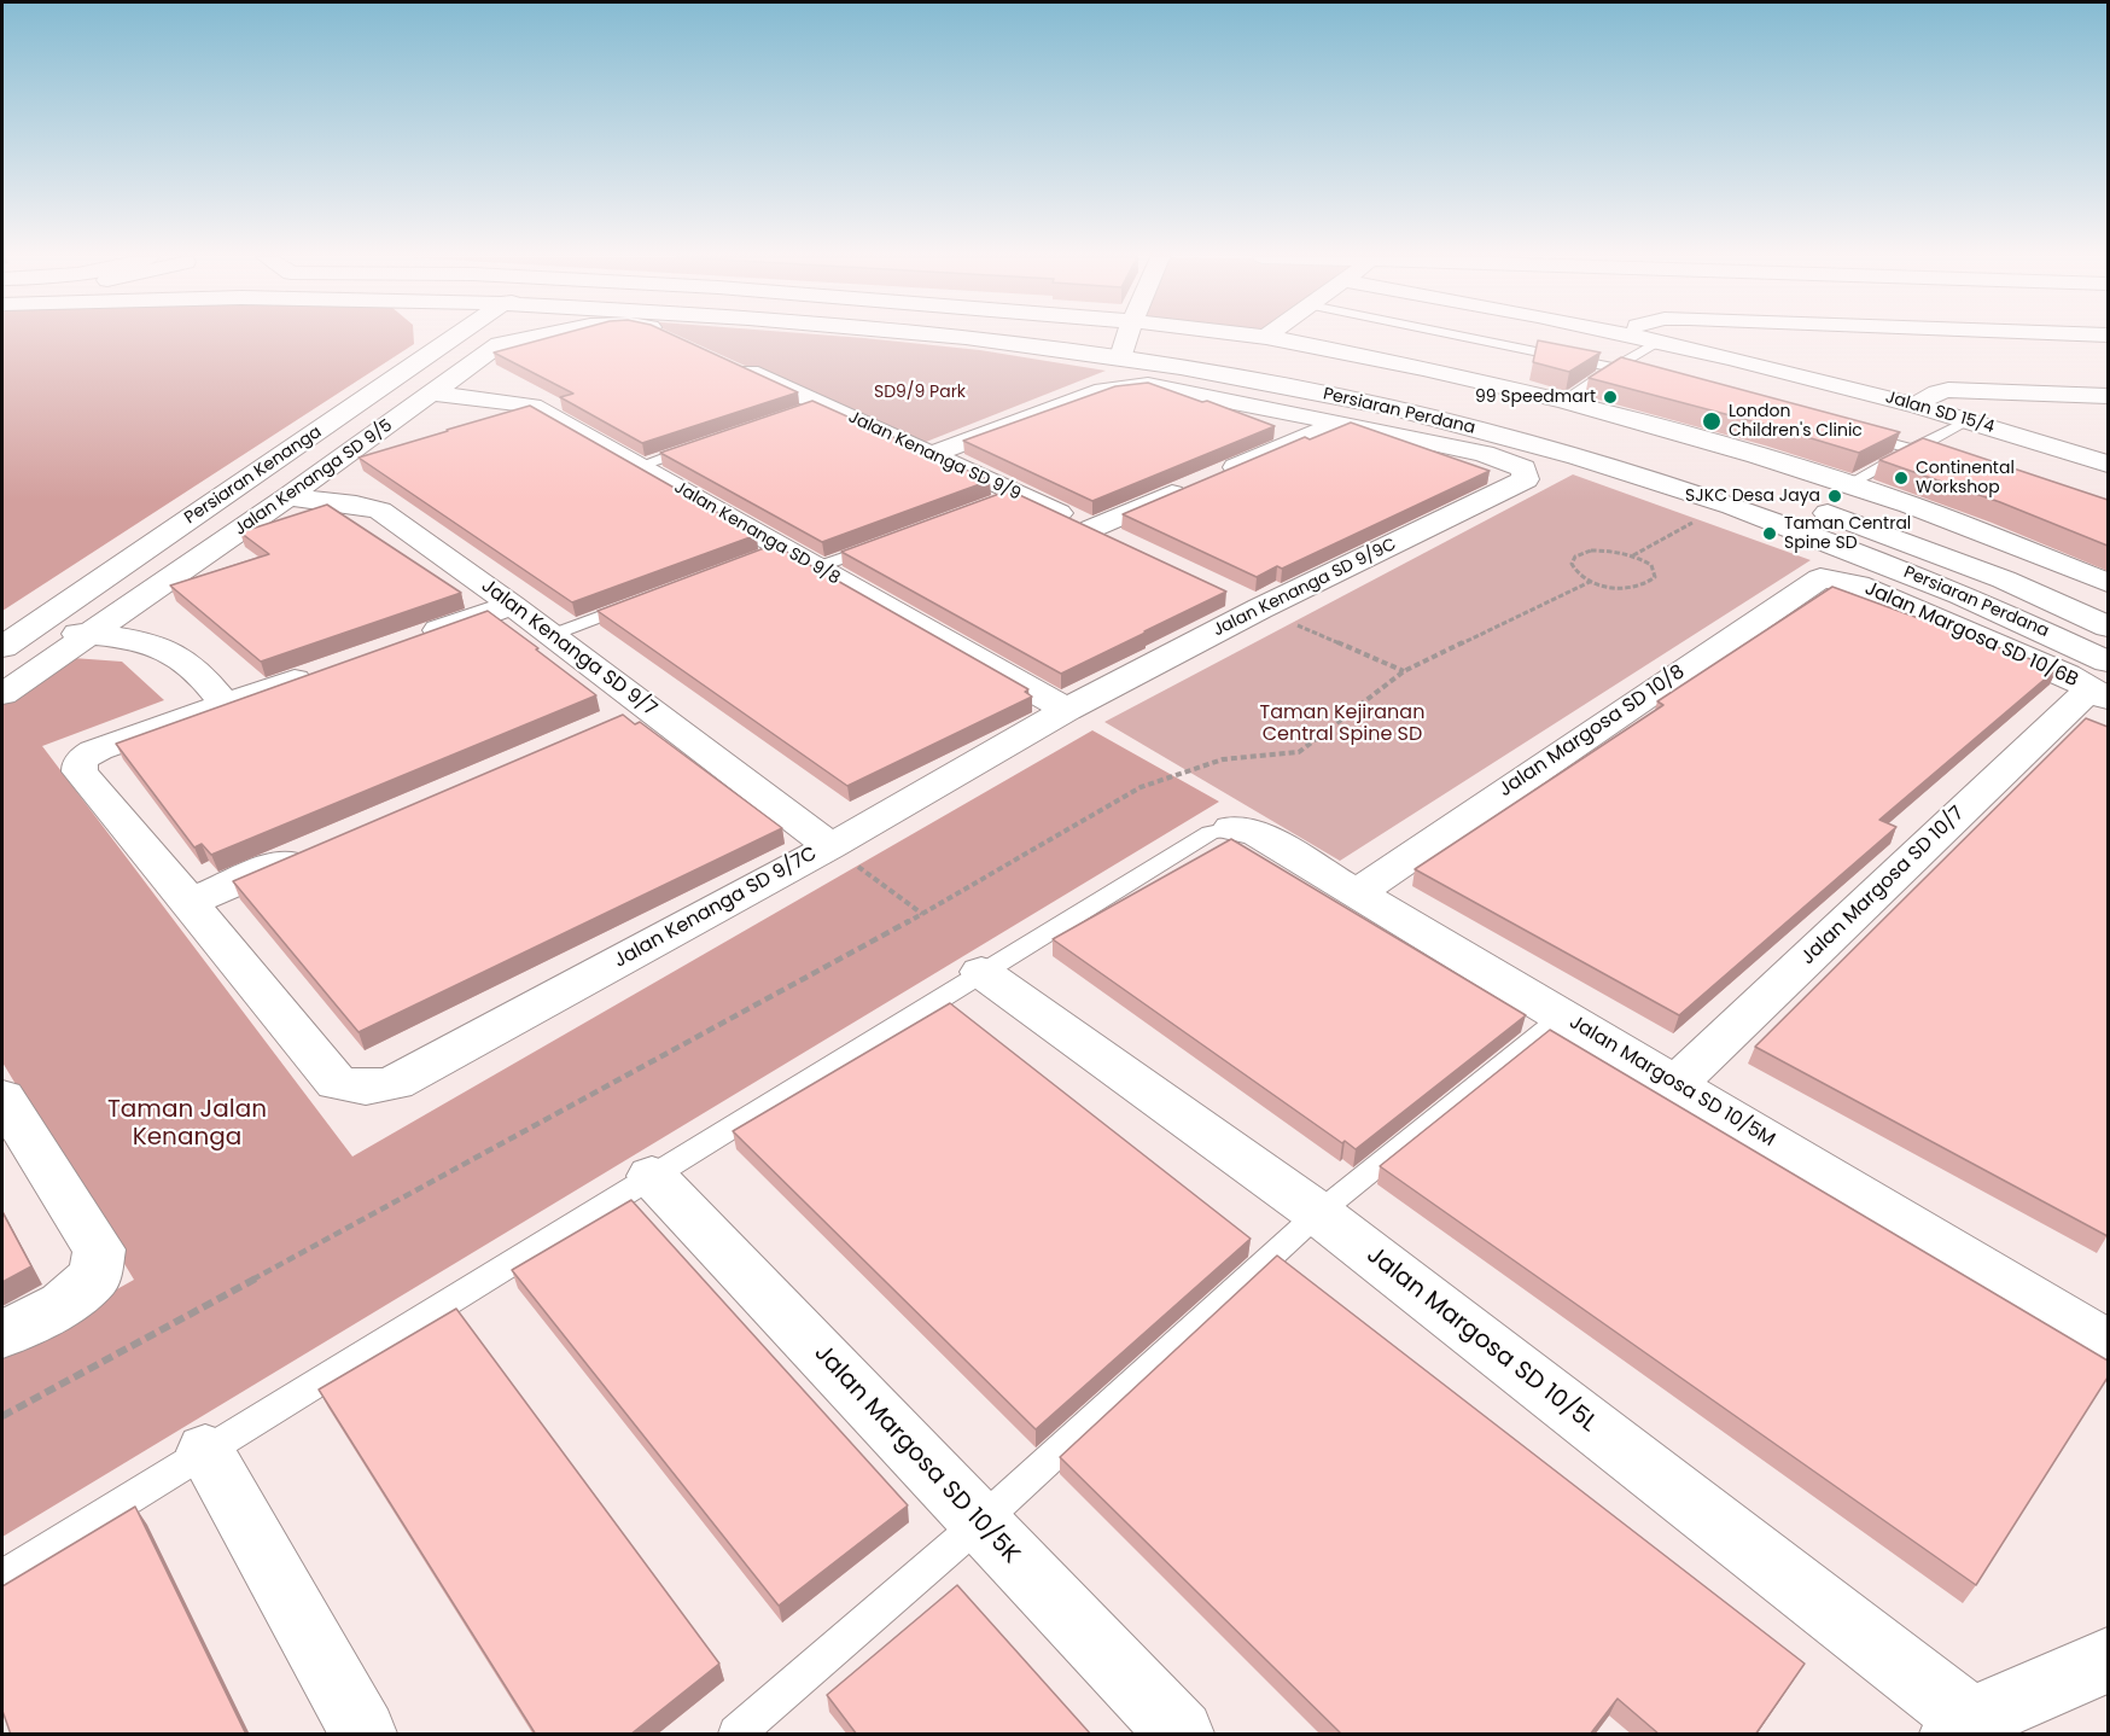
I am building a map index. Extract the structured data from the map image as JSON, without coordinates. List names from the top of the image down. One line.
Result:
{"streets":{"street":["Persiaran Perdana","Jalan SD 15/4","Jalan Kenanga SD 9/9","Persiaran Kenanga","Jalan Kenanga SD 9/5","Jalan Kenanga SD 9/8","Jalan Kenanga SD 9/9C","Jalan Margosa SD 10/6B","Jalan Kenanga SD 9/7","Jalan Margosa SD 10/8","Jalan Margosa SD 10/7","Jalan Kenanga SD 9/7C","Jalan Margosa SD 10/5M","Jalan Margosa SD 10/5L","Jalan Margosa SD 10/5K"]},"crossings":[["Persiaran Perdana","Jalan Margosa SD 10/6B"],["Persiaran Perdana","Jalan Margosa SD 10/7"],["Jalan Kenanga SD 9/5","Jalan Kenanga SD 9/8"],["Jalan Kenanga SD 9/5","Jalan Kenanga SD 9/7"],["Jalan Kenanga SD 9/8","Jalan Kenanga SD 9/9C"],["Jalan Kenanga SD 9/8","Jalan Kenanga SD 9/7C"],["Jalan Kenanga SD 9/9C","Jalan Kenanga SD 9/7C"],["Jalan Margosa SD 10/6B","Jalan Margosa SD 10/8"],["Jalan Margosa SD 10/6B","Jalan Margosa SD 10/7"],["Jalan Kenanga SD 9/7","Jalan Kenanga SD 9/7C"],["Jalan Margosa SD 10/8","Jalan Margosa SD 10/5M"],["Jalan Margosa SD 10/7","Jalan Margosa SD 10/5M"]],"parks":["SD9/9 Park","Taman Kejiranan Central Spine SD","Taman Jalan Kenanga"],"places":["99 Speedmart","London Children's Clinic","Continental Workshop","SJKC Desa Jaya","Taman Central Spine SD"]}
